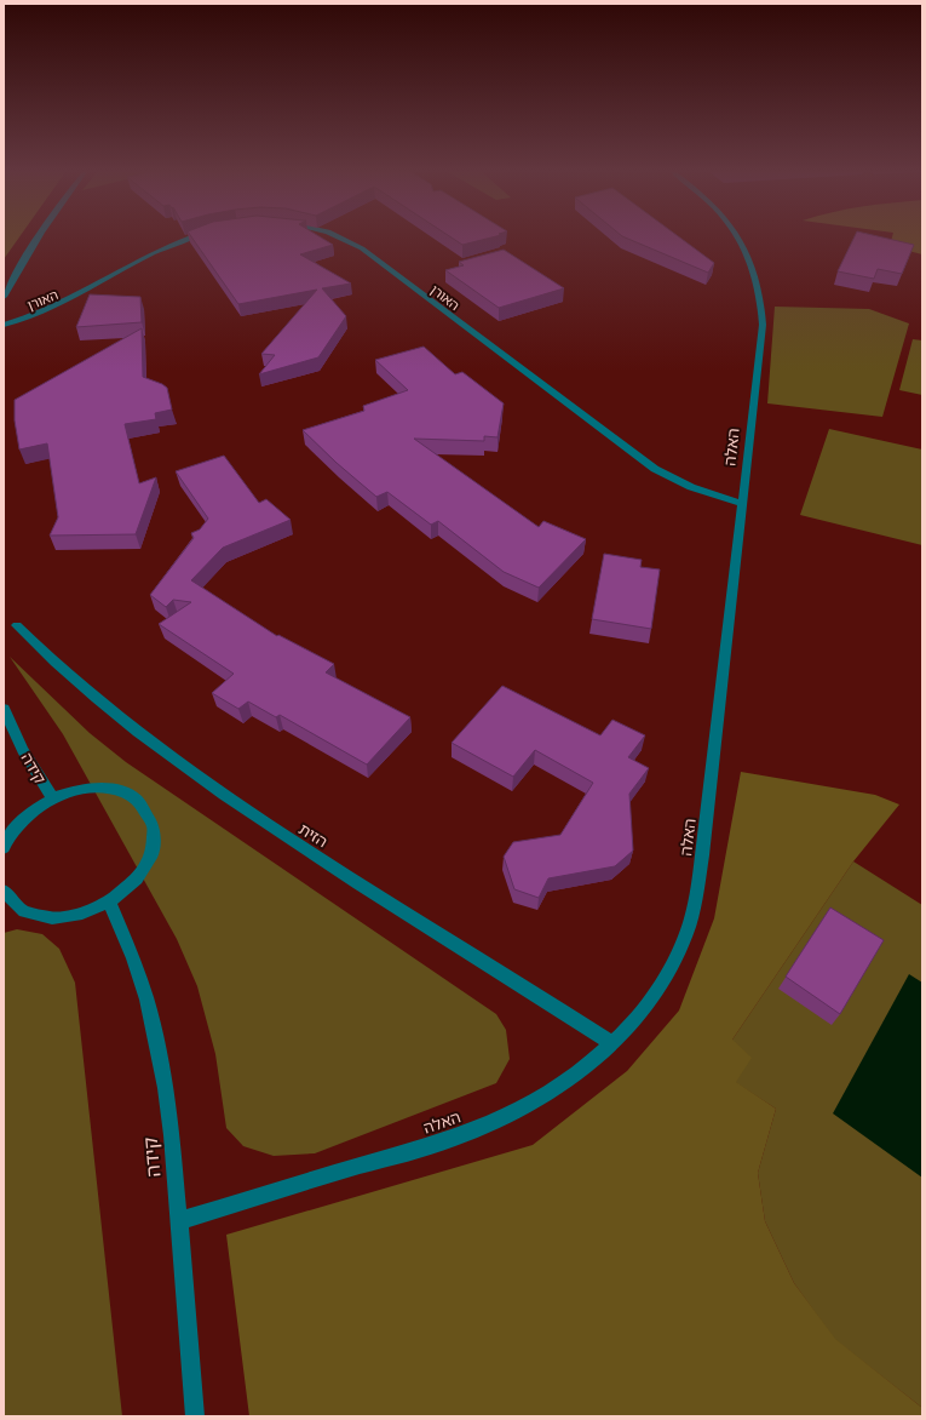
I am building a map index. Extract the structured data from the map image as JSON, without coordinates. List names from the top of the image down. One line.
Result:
{"streets":{"street":["האורן","האלה","קידה","הזית"]},"crossings":[["האורן","האלה"],["האלה","קידה"],["האלה","הזית"]]}
